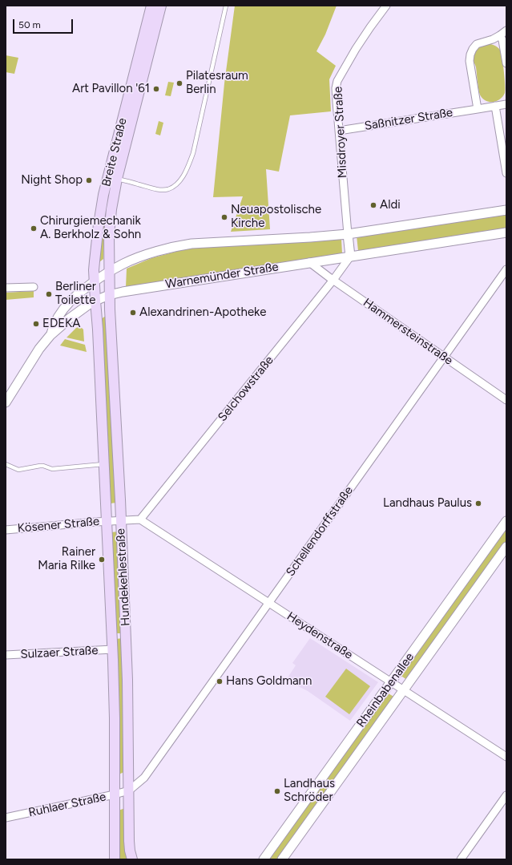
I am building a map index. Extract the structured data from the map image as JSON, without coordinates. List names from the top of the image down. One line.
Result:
{"streets":{"main road":["Breite Straße","Hundekehlestraße"],"street":["Saßnitzer Straße","Misdroyer Straße","Warnemünder Straße","Hammersteinstraße","Selchowstraße","Kösener Straße","Schellendorffstraße","Heydenstraße","Sulzaer Straße","Rheinbabenallee","Ruhlaer Straße"]},"crossings":[["Saßnitzer Straße","Misdroyer Straße"],["Breite Straße","Warnemünder Straße"],["Breite Straße","Hundekehlestraße"],["Warnemünder Straße","Hammersteinstraße"],["Warnemünder Straße","Selchowstraße"],["Warnemünder Straße","Hundekehlestraße"],["Hammersteinstraße","Selchowstraße"],["Hammersteinstraße","Schellendorffstraße"],["Selchowstraße","Heydenstraße"],["Kösener Straße","Hundekehlestraße"],["Schellendorffstraße","Hundekehlestraße"],["Schellendorffstraße","Heydenstraße"],["Schellendorffstraße","Ruhlaer Straße"],["Hundekehlestraße","Sulzaer Straße"],["Hundekehlestraße","Ruhlaer Straße"],["Heydenstraße","Rheinbabenallee"]],"places":["Pilatesraum Berlin","Art Pavillon '61","Night Shop","Aldi","Neuapostolische Kirche","Chirurgiemechanik A. Berkholz & Sohn","Berliner Toilette","Alexandrinen-Apotheke","EDEKA","Landhaus Paulus","Rainer Maria Rilke","Hans Goldmann","Landhaus Schröder"],"scale_bar":"50 m"}
